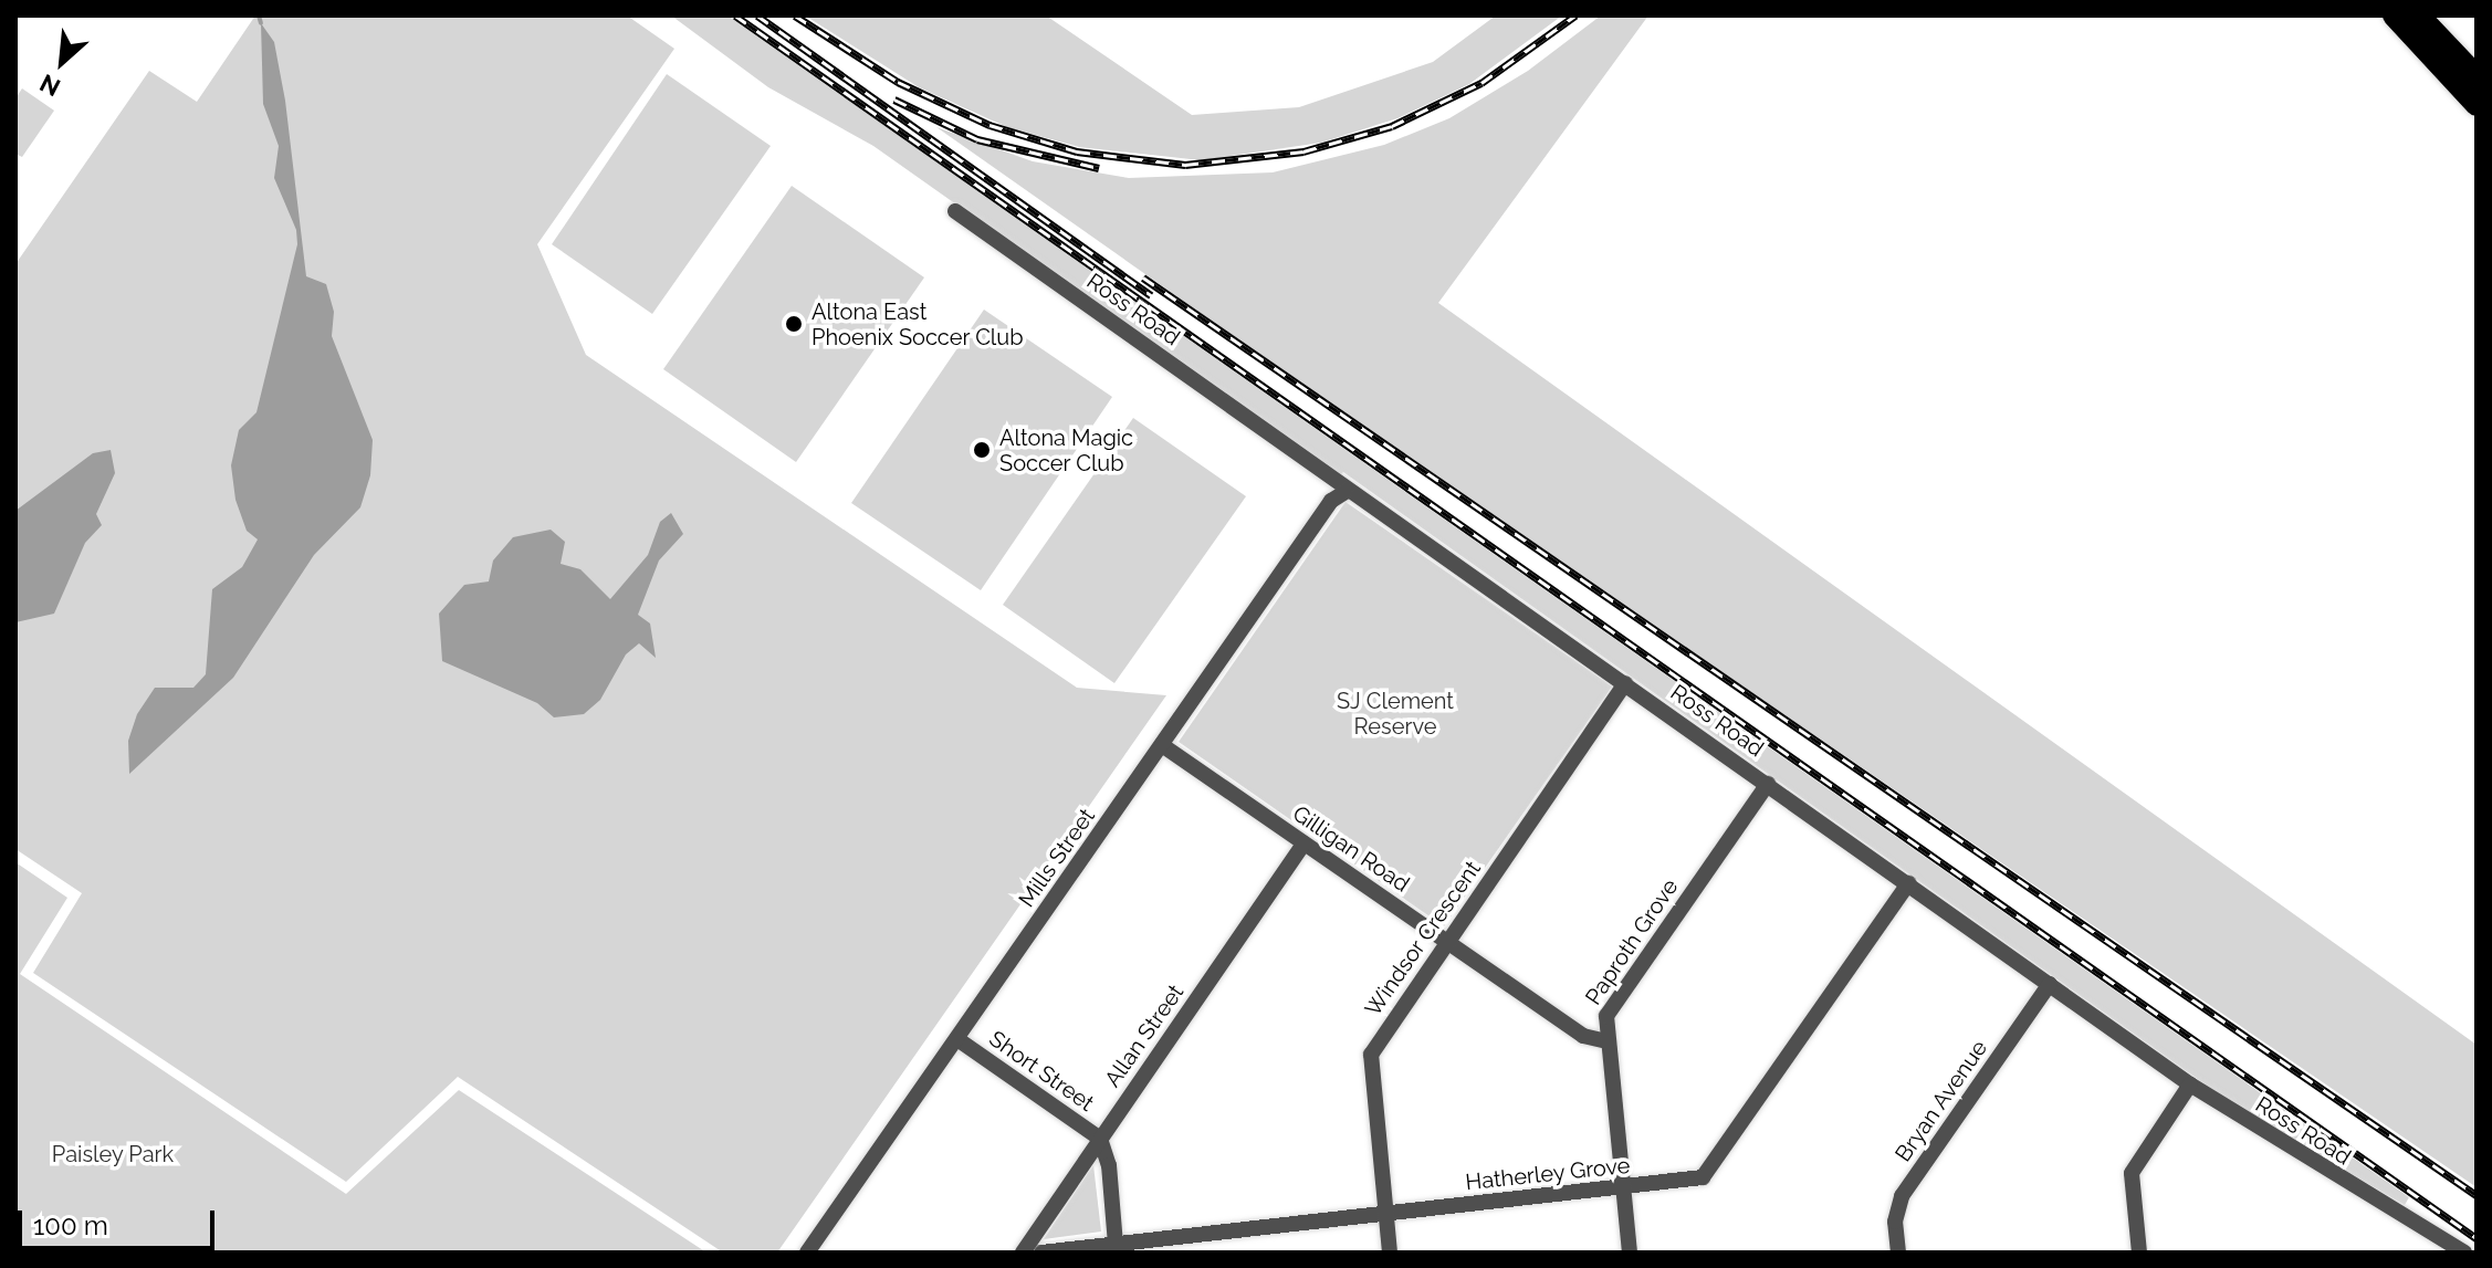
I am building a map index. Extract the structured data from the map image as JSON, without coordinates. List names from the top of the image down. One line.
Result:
{"streets":{"street":["Ross Road","Gilligan Road","Mills Street","Windsor Crescent","Paproth Grove","Allan Street","Short Street","Bryan Avenue","Hatherley Grove"]},"crossings":[["Ross Road","Mills Street"],["Ross Road","Windsor Crescent"],["Ross Road","Paproth Grove"],["Ross Road","Bryan Avenue"],["Ross Road","Hatherley Grove"],["Gilligan Road","Mills Street"],["Gilligan Road","Windsor Crescent"],["Gilligan Road","Paproth Grove"],["Gilligan Road","Allan Street"],["Mills Street","Short Street"],["Windsor Crescent","Hatherley Grove"],["Paproth Grove","Hatherley Grove"],["Allan Street","Short Street"],["Short Street","Hatherley Grove"]],"parks":["SJ Clement Reserve","Paisley Park"],"places":["Altona East Phoenix Soccer Club","Altona Magic Soccer Club"],"scale_bar":"100 m","north":"bottom left"}
